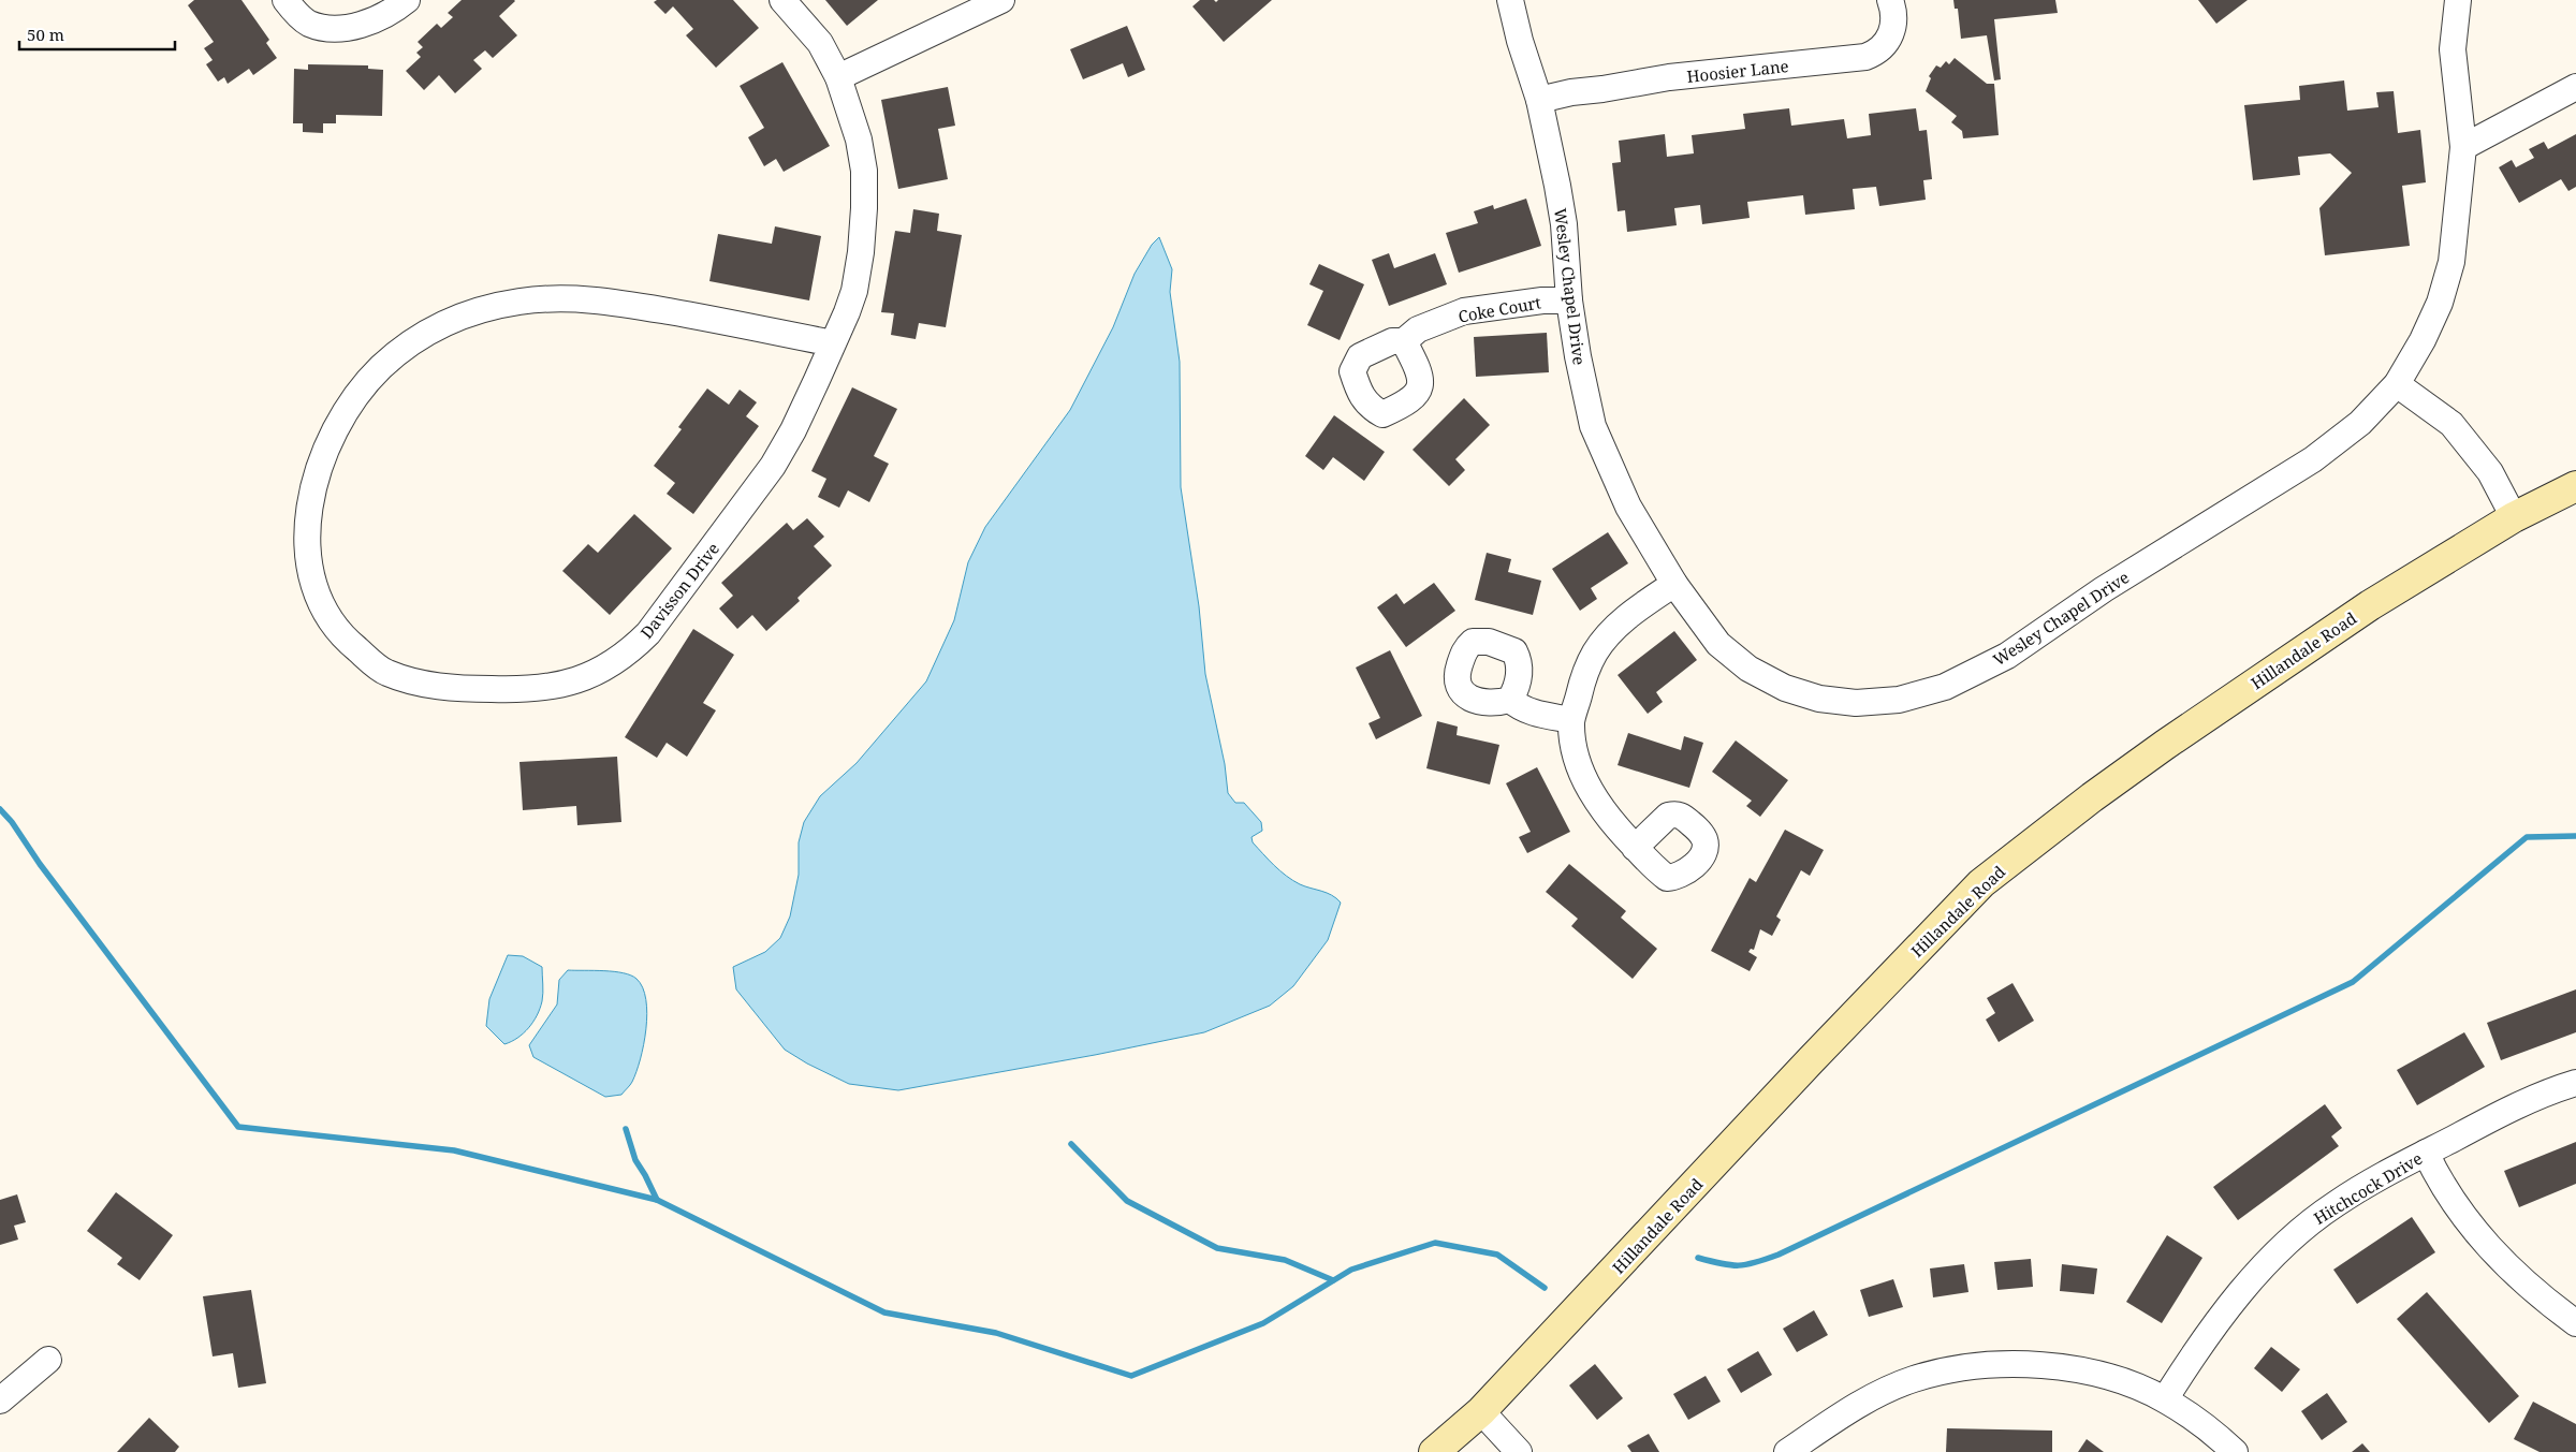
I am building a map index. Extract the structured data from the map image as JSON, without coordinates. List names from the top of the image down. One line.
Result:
{"streets":{"street":["Hoosier Lane","Wesley Chapel Drive","Coke Court","Davisson Drive","Hillandale Road","Hitchcock Drive"]},"crossings":[["Hoosier Lane","Wesley Chapel Drive"],["Wesley Chapel Drive","Coke Court"]],"scale_bar":"50 m"}
